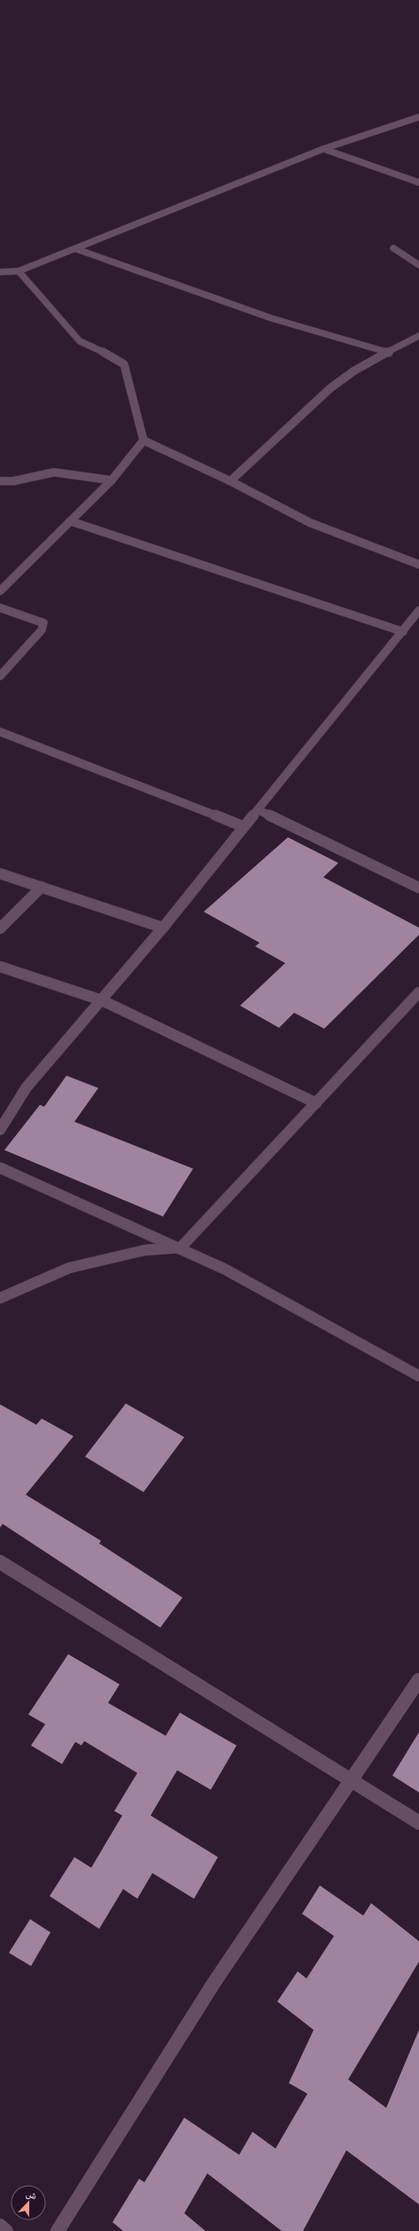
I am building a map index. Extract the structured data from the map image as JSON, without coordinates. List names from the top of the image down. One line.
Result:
{"north":"top"}
